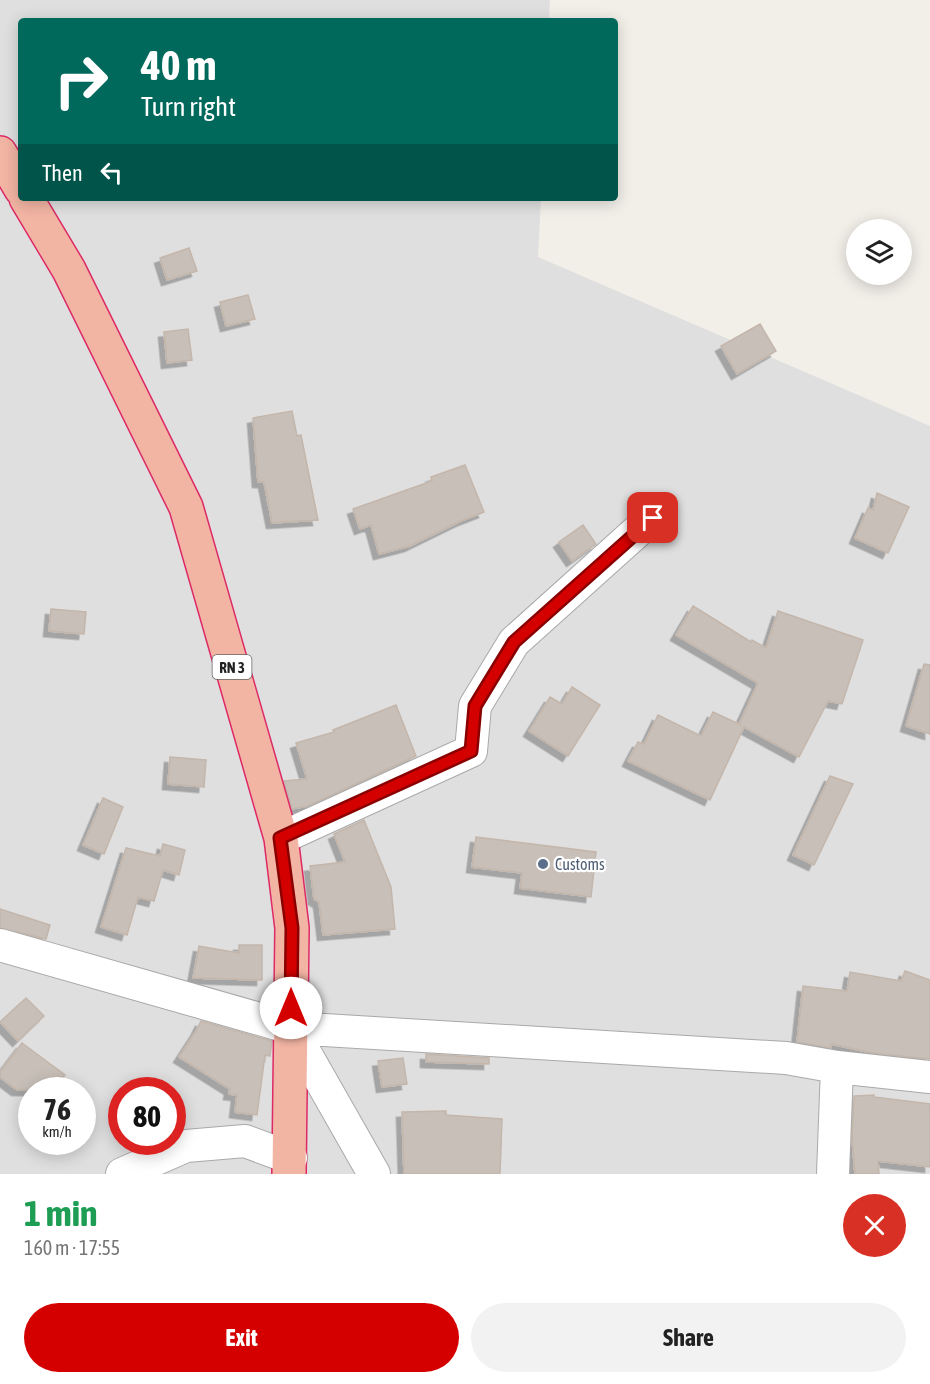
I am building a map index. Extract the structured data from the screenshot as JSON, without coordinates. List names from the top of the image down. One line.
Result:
{"streets":{"highway":["RN 3"]},"places":["Customs"],"page":{"turn":["40 m","Turn right"],"then":"Then","speed":"76 km/h","limit":"80","heading":["1 min","160 m · 17:55"],"buttons":["Exit","Share"]}}
